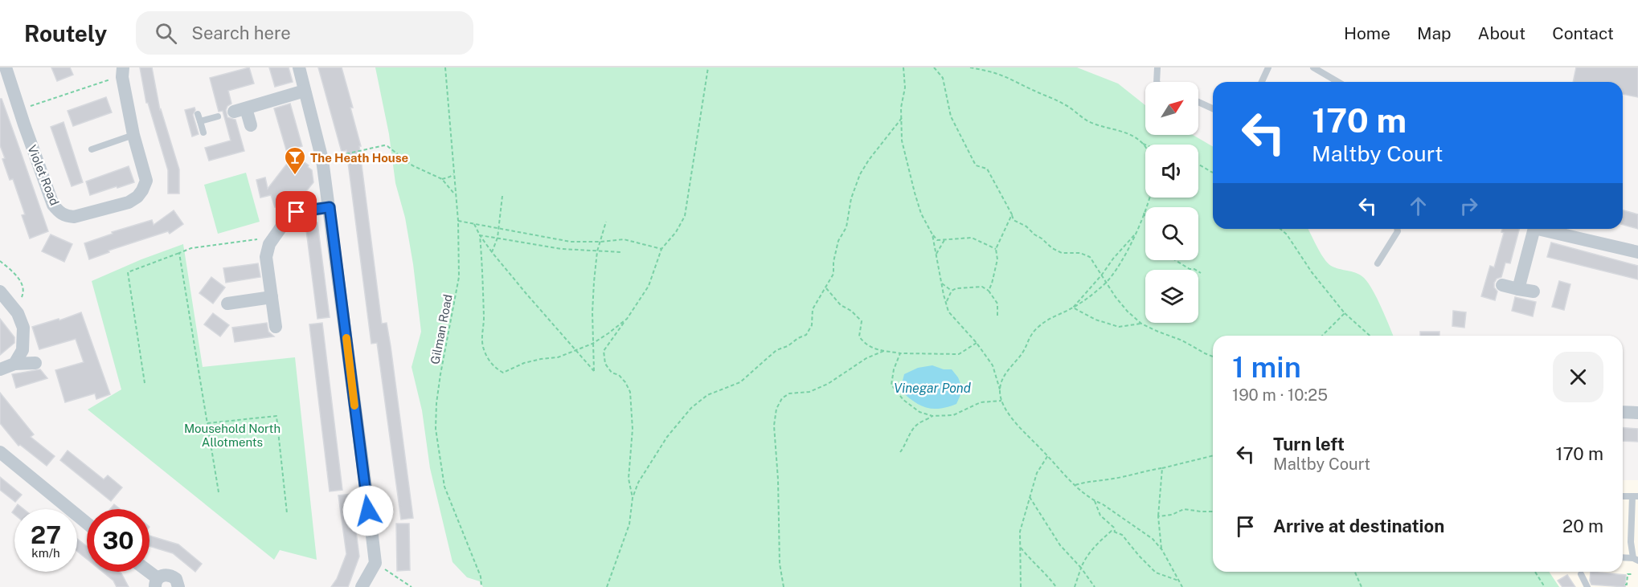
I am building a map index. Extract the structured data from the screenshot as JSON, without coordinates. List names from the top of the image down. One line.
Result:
{"streets":{"street":["Violet Road"],"path":["Gilman Road"]},"water":["Vinegar Pond"],"parks":["Mousehold North Allotments"],"places":{"bar":["The Heath House"]},"north":"top right","page":{"header":"Routely","search":"Search here","nav":["Home","Map","About","Contact"],"turn":["170 m","Maltby Court"],"heading":["1 min","190 m · 10:25"],"list":[{"name":"Turn left","note":"Maltby Court","value":"170 m"},{"name":"Arrive at destination","value":"20 m"}],"speed":"27 km/h","limit":"30"}}
